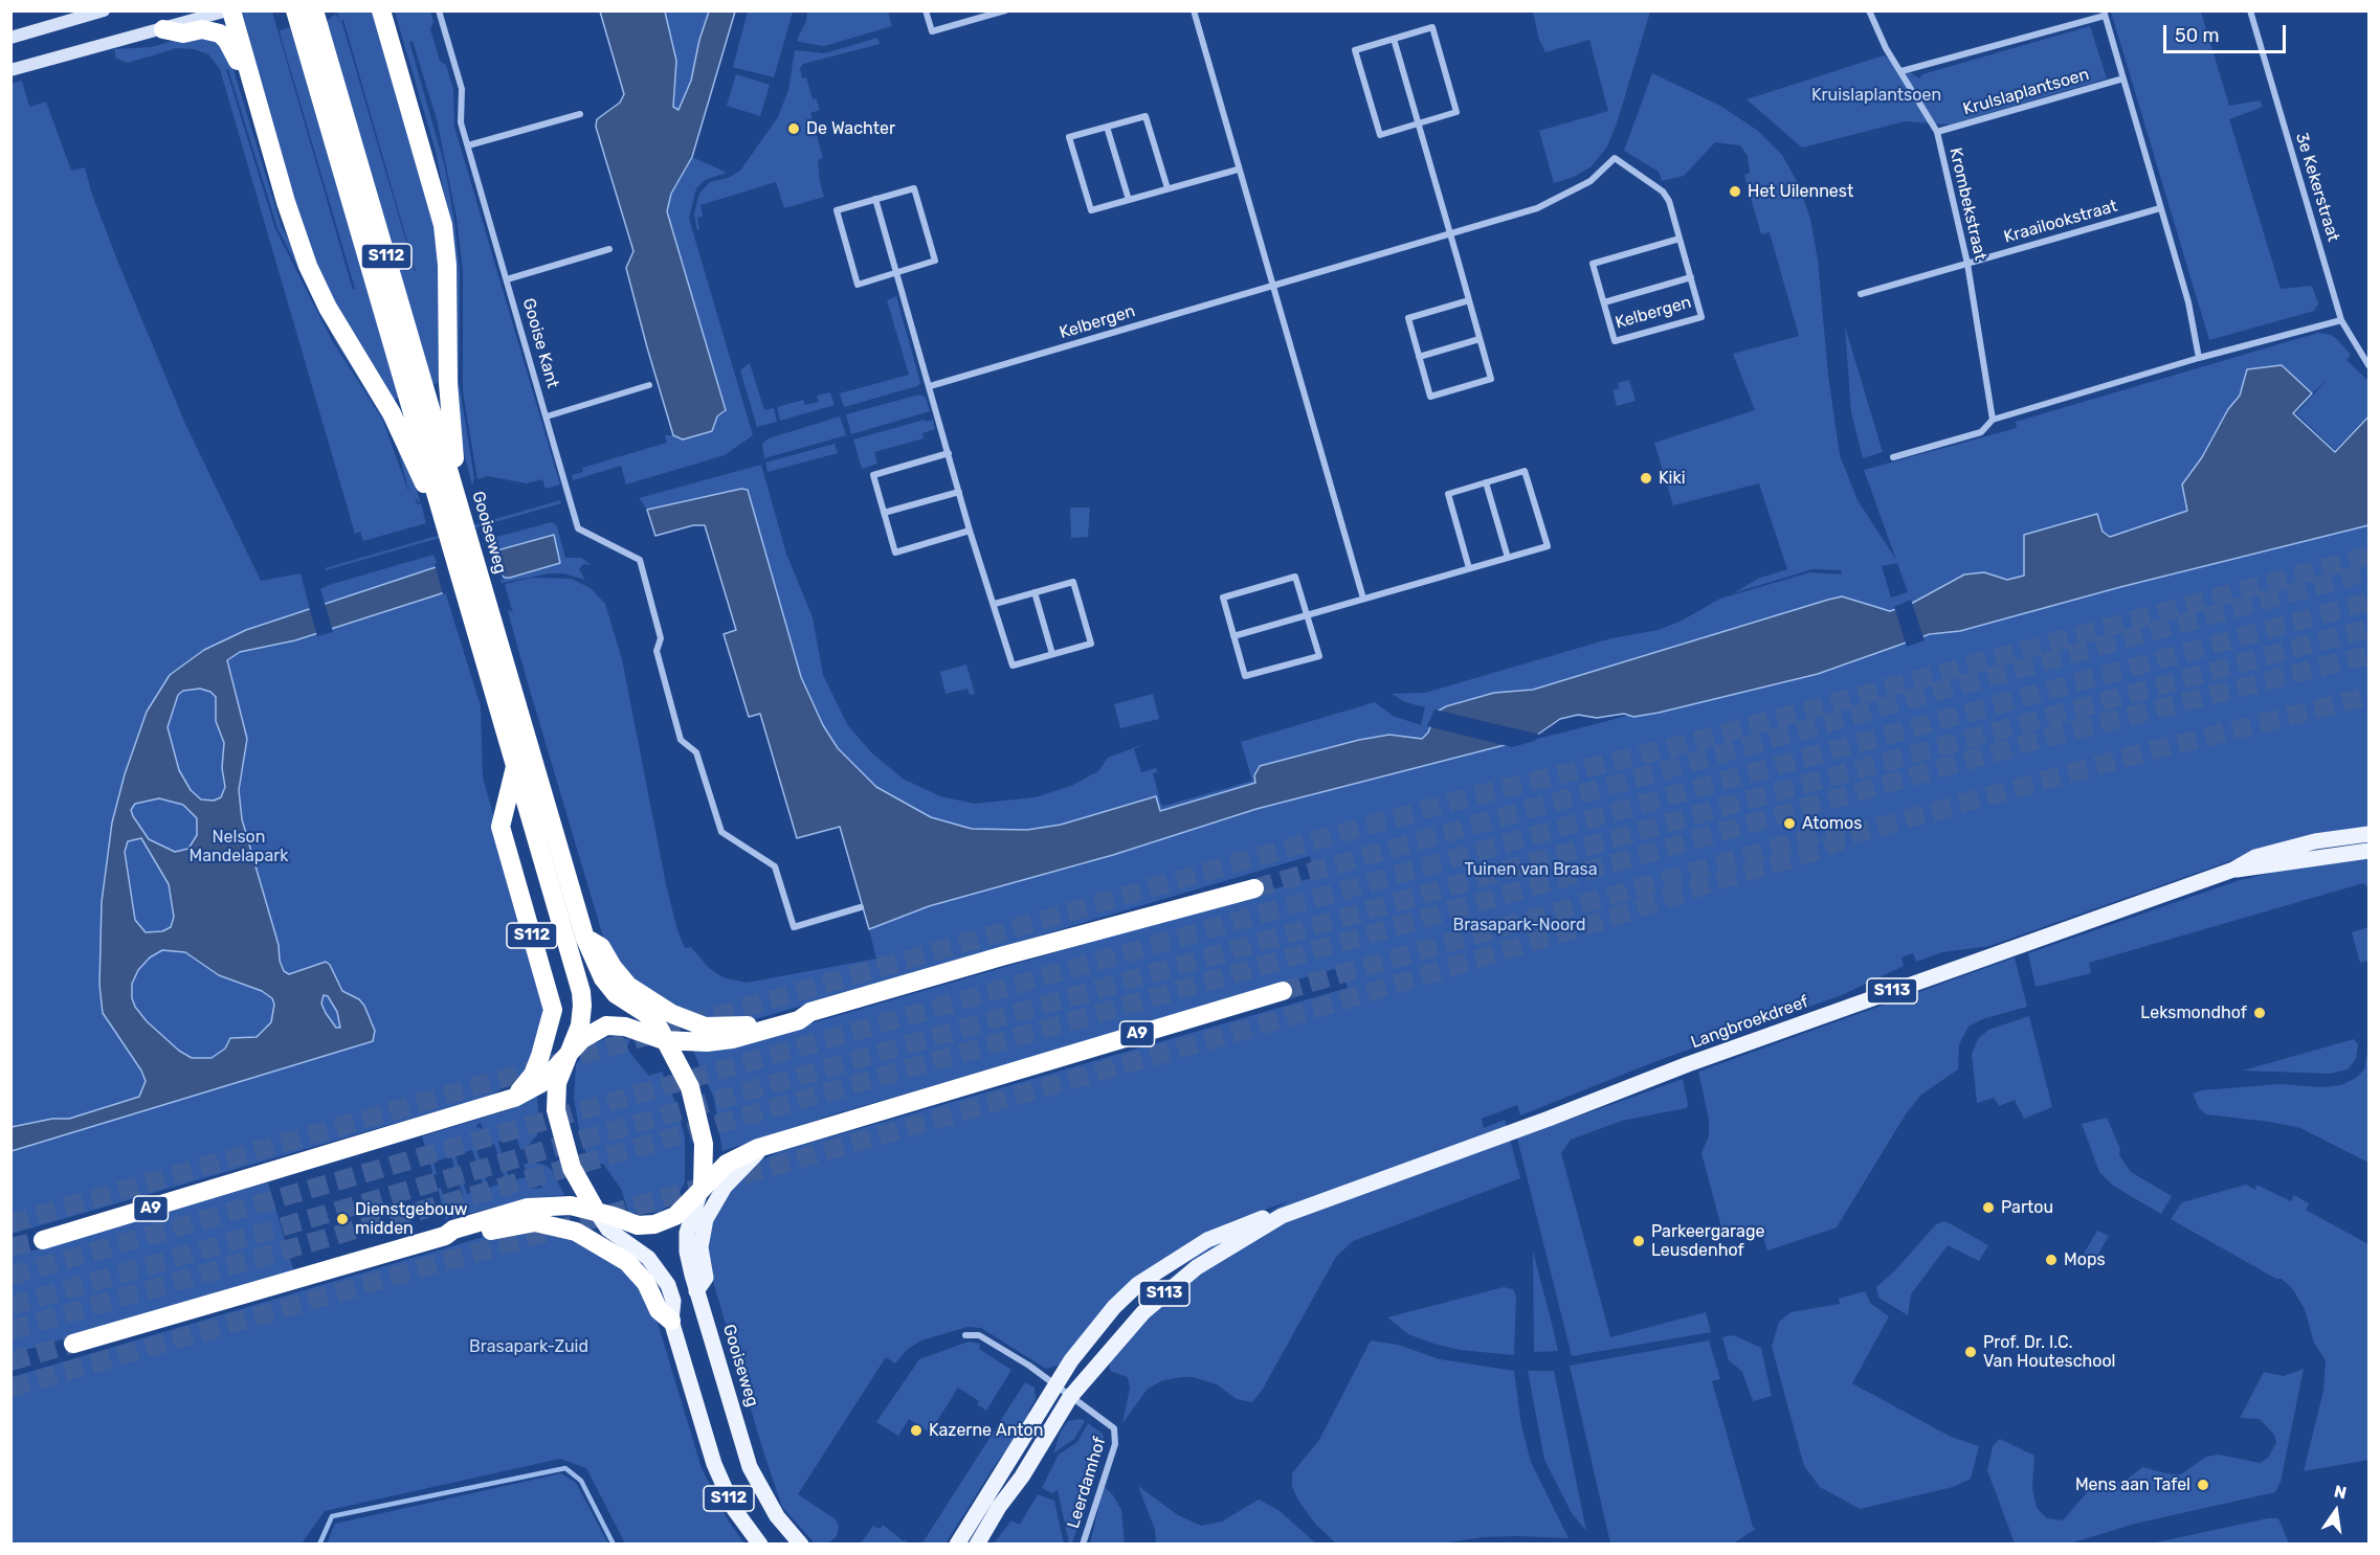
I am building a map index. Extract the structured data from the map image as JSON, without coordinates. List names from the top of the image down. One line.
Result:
{"streets":{"highway":["S112","A9"],"main road":["Gooiseweg","S113","Langbroekdreef"],"street":["Krulslaplantsoen","3e Kekerstraat","Krombekstraat","Kraailookstraat","Kelbergen","Gooise Kant","Leerdamhof"]},"crossings":[["Krulslaplantsoen","Krombekstraat"],["Krombekstraat","Kraailookstraat"],["S112","Gooiseweg"],["S112","A9"],["Gooiseweg","A9"],["Langbroekdreef","Leerdamhof"]],"parks":["Kruislaplantsoen","Nelson Mandelapark","Tuinen van Brasa","Brasapark-Noord","Brasapark-Zuid"],"places":["De Wachter","Het Uilennest","Kiki","Atomos","Leksmondhof","Partou","Dienstgebouw midden","Parkeergarage Leusdenhof","Mops","Prof. Dr. I.C. Van Houteschool","Kazerne Anton","Mens aan Tafel"],"scale_bar":"50 m","north":"top"}
